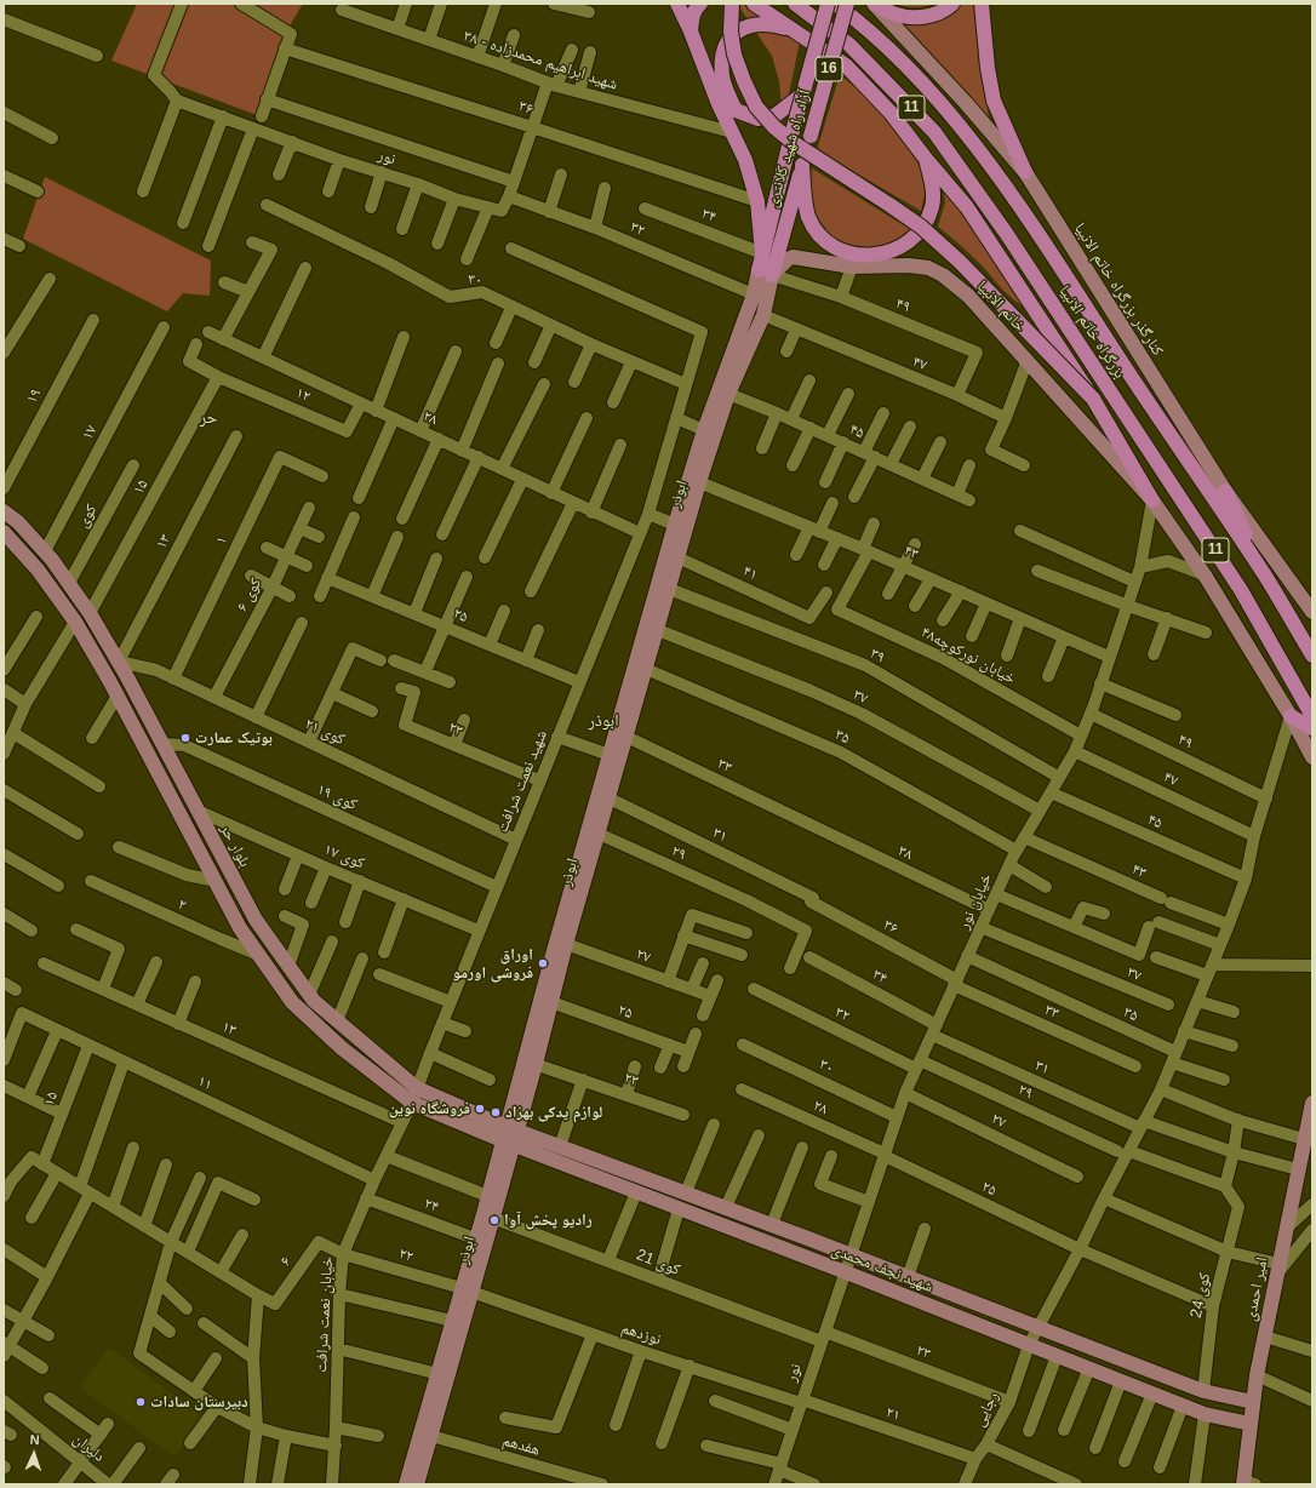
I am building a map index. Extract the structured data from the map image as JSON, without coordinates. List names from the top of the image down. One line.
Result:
{"streets":{"highway":["16","11","آزاد راه شهید کلانتری","بزرگراه خاتم الانبیا"],"main road":["کنارگذر بزرگراه خاتم الانبیا","خاتم الانبیا","ابوذر","بلوار حر","شهید نجف محمدی","امیر احمدی"],"street":["شهید ابراهیم محمدزاده - ۳۸","۳۶","نور","۳۴","۳۲","۳۰","۴۹","۴۷","۱۲","۱۹","۲۸","۴۵","۱۷","۱۵","کوی","۱","۱۳","۴۳","۴۱","کوی ۶","۲۵","۳۹","خیابان نورکوچه۴۸","۳۷","۲۳","کوی ۲۱","۳۵","۳۳","شهید نعمت شرافت","کوی ۱۹","۳۱","۲۹","۳۸","کوی ۱۷","خیابان نور","۲","۲۷","۱۱","۲۴","۲۲","۶","کوی 21","کوی 24","خیابان نعمت شرافت","نوزدهم","رجایی","۲۱","هفدهم","دلیران"]},"crossings":[["۳۶","۳۳"],["۳۶","۳۱"],["۳۶","خیابان نور"],["آزاد راه شهید کلانتری","۳۴"],["آزاد راه شهید کلانتری","۴۹"],["آزاد راه شهید کلانتری","خاتم الانبیا"],["آزاد راه شهید کلانتری","ابوذر"],["نور","۲۳"],["نور","خیابان نور"],["نور","کوی 21"],["نور","شهید نجف محمدی"],["نور","نوزدهم"],["نور","۲۱"],["۳۴","۳۱"],["۳۴","خیابان نور"],["۳۲","ابوذر"],["۳۲","۲۹"],["۳۲","خیابان نور"],["۳۰","شهید نعمت شرافت"],["۳۰","خیابان نور"],["۴۹","خاتم الانبیا"],["۴۹","۴۷"],["۴۹","ابوذر"],["۴۹","خیابان نور"],["۴۹","رجایی"],["خاتم الانبیا","ابوذر"],["خاتم الانبیا","خیابان نور"],["۴۷","ابوذر"],["۴۷","خیابان نور"],["۴۷","رجایی"],["۱۲","۲۸"],["۱۲","۱۵"],["۲۸","۲۵"],["۲۸","شهید نعمت شرافت"],["۲۸","خیابان نور"],["۴۵","ابوذر"],["۴۵","خیابان نور"],["۴۵","رجایی"],["۱۷","بلوار حر"],["۱۵","بلوار حر"],["۱۵","۱۱"],["ابوذر","۴۳"],["ابوذر","۴۱"],["ابوذر","۲۵"],["ابوذر","۳۹"],["ابوذر","۳۷"],["ابوذر","۲۳"],["ابوذر","۳۵"],["ابوذر","۳۳"],["ابوذر","۳۱"],["ابوذر","بلوار حر"],["ابوذر","۲۹"],["ابوذر","۲۷"],["ابوذر","۲۴"],["ابوذر","۲۲"],["ابوذر","کوی 21"],["ابوذر","شهید نجف محمدی"],["ابوذر","نوزدهم"],["ابوذر","هفدهم"],["کوی","بلوار حر"],["۱","کوی ۲۱"],["۱۳","کوی ۲۱"],["۱۳","بلوار حر"],["۱۳","خیابان نعمت شرافت"],["۴۳","خیابان نورکوچه۴۸"],["۴۳","خیابان نور"],["۴۳","رجایی"],["کوی ۶","کوی ۲۱"],["۲۵","شهید نعمت شرافت"],["۲۵","خیابان نور"],["۲۵","کوی 24"],["۲۵","رجایی"],["۳۹","خیابان نور"],["خیابان نورکوچه۴۸","خیابان نور"],["۳۷","خیابان نور"],["۲۳","شهید نعمت شرافت"],["۲۳","کوی 21"],["۲۳","رجایی"],["کوی ۲۱","شهید نعمت شرافت"],["کوی ۲۱","بلوار حر"],["۳۵","خیابان نور"],["۳۵","رجایی"],["۳۳","۳۸"],["۳۳","خیابان نور"],["شهید نعمت شرافت","کوی ۱۹"],["شهید نعمت شرافت","بلوار حر"],["شهید نعمت شرافت","کوی ۱۷"],["شهید نعمت شرافت","خیابان نعمت شرافت"],["کوی ۱۹","بلوار حر"],["۳۱","خیابان نور"],["۳۱","امیر احمدی"],["۳۱","رجایی"],["بلوار حر","کوی ۱۷"],["بلوار حر","۲"],["بلوار حر","شهید نجف محمدی"],["بلوار حر","خیابان نعمت شرافت"],["۲۹","خیابان نور"],["۲۹","کوی 24"],["۲۹","رجایی"],["۳۸","خیابان نور"],["خیابان نور","۲۷"],["خیابان نور","شهید نجف محمدی"],["۱۱","خیابان نعمت شرافت"],["۲۴","خیابان نعمت شرافت"],["۲۲","۶"],["۲۲","خیابان نعمت شرافت"],["۲۲","نوزدهم"],["۶","خیابان نعمت شرافت"],["شهید نجف محمدی","امیر احمدی"],["شهید نجف محمدی","کوی 24"],["شهید نجف محمدی","رجایی"],["نوزدهم","۲۱"],["رجایی","۲۱"]],"districts":["حر","ابوذر"],"places":["بوتیک عمارت","اوراق فروشی اورمو","فروشگاه نوین","لوازم یدکی بهزاد","رادیو پخش آوا","دبیرستان سادات"],"north":"top"}
